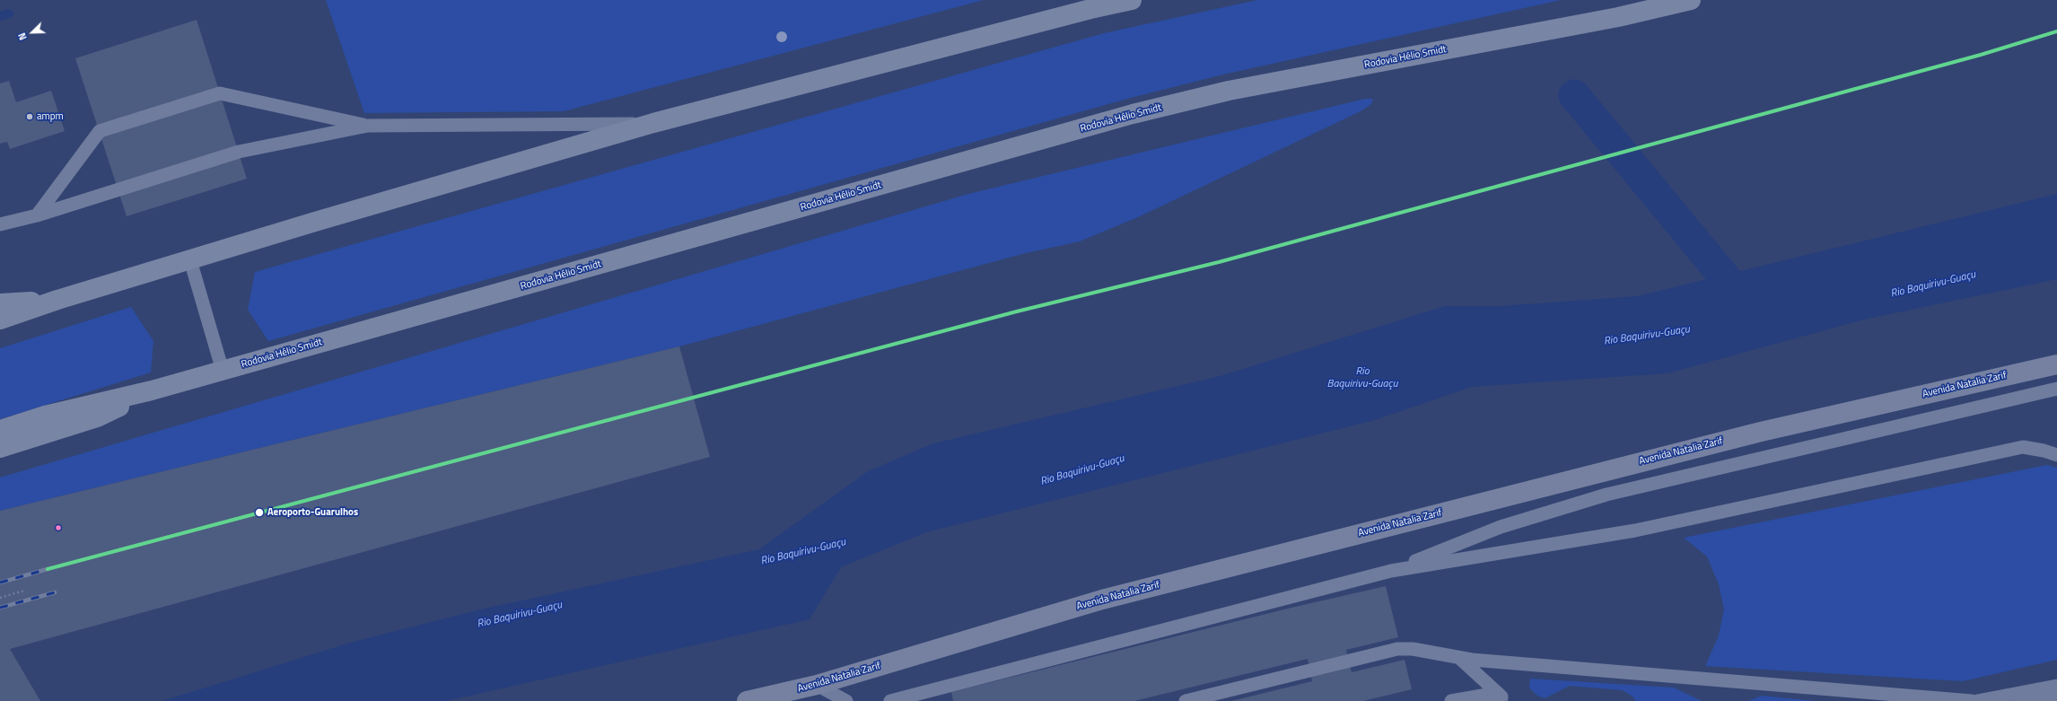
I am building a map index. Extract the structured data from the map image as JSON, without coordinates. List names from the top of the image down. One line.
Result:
{"streets":{"main road":["Rodovia Hélio Smidt","Avenida Natalia Zarif"]},"water":["Rio Baquirivu-Guaçu"],"places":["ampm","Aeroporto-Guarulhos"],"north":"bottom left"}
